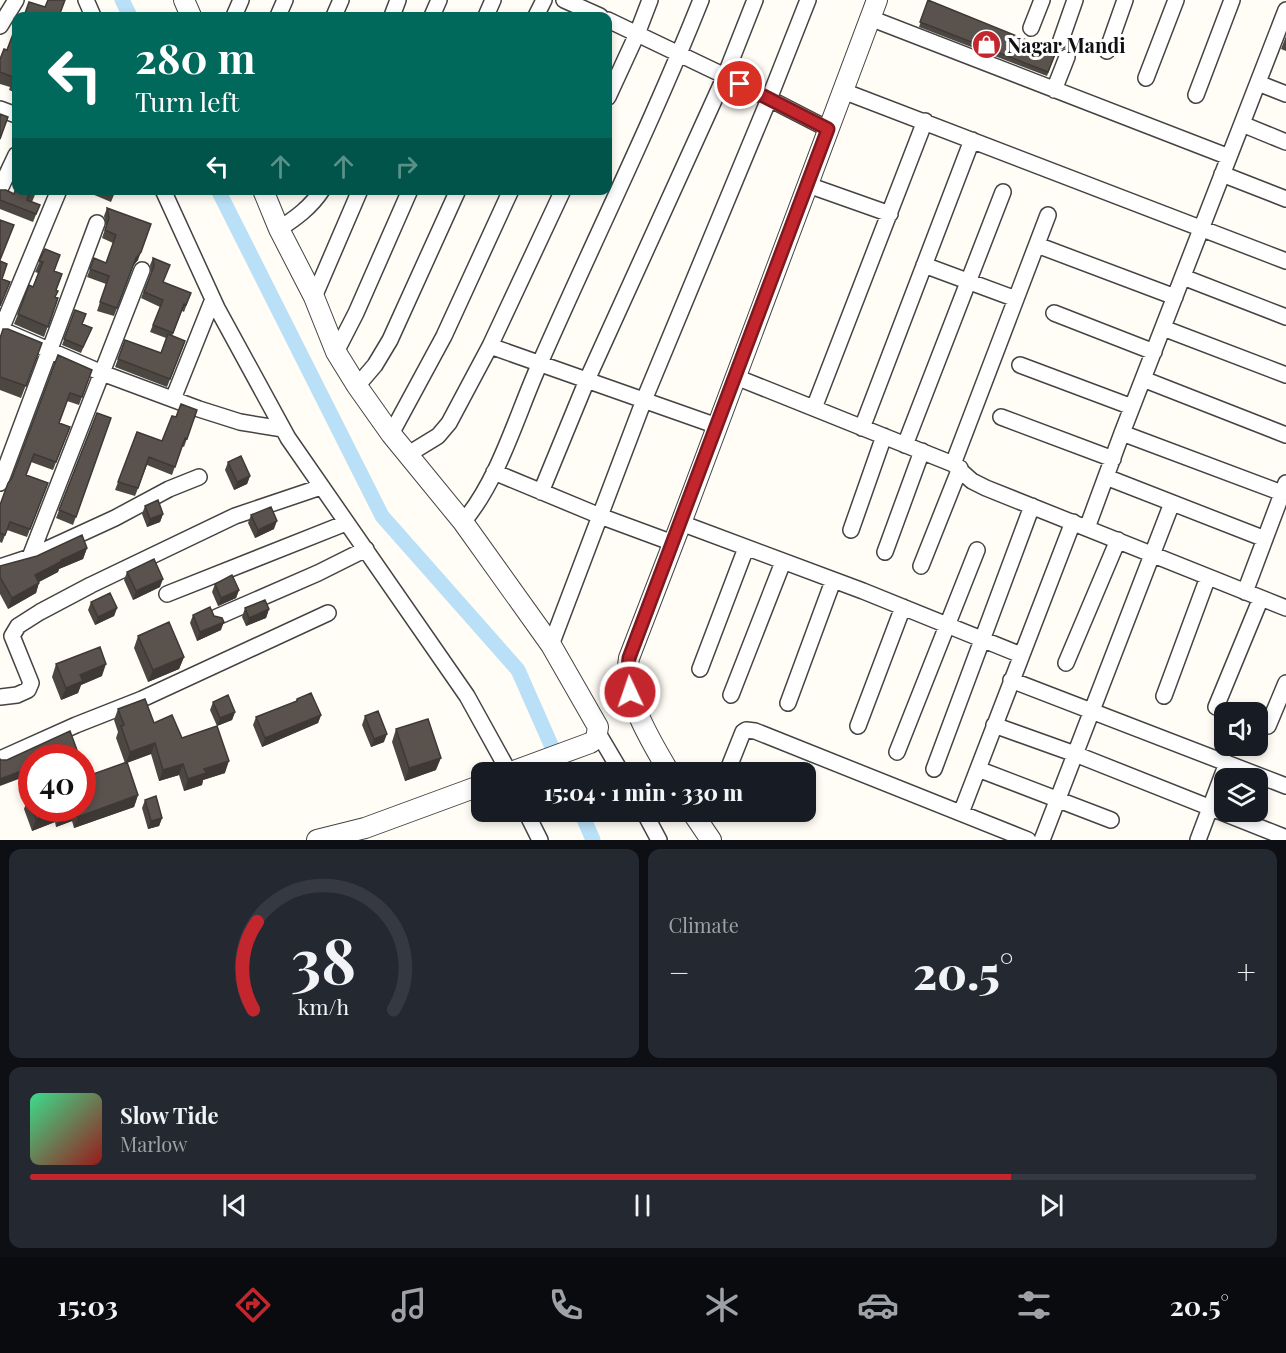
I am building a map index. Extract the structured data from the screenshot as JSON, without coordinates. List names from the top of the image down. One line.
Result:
{"places":{"shop":["Nagar Mandi"]},"page":{"turn":["280 m","Turn left"],"limit":"40","trip":"15:04 · 1 min · 330 m","tile":"Climate","heat":["−","20.5°","+"],"song":["Slow Tide","Marlow"],"tabs":["15:03","20.5°"],"gauge":["38","km/h"]}}
